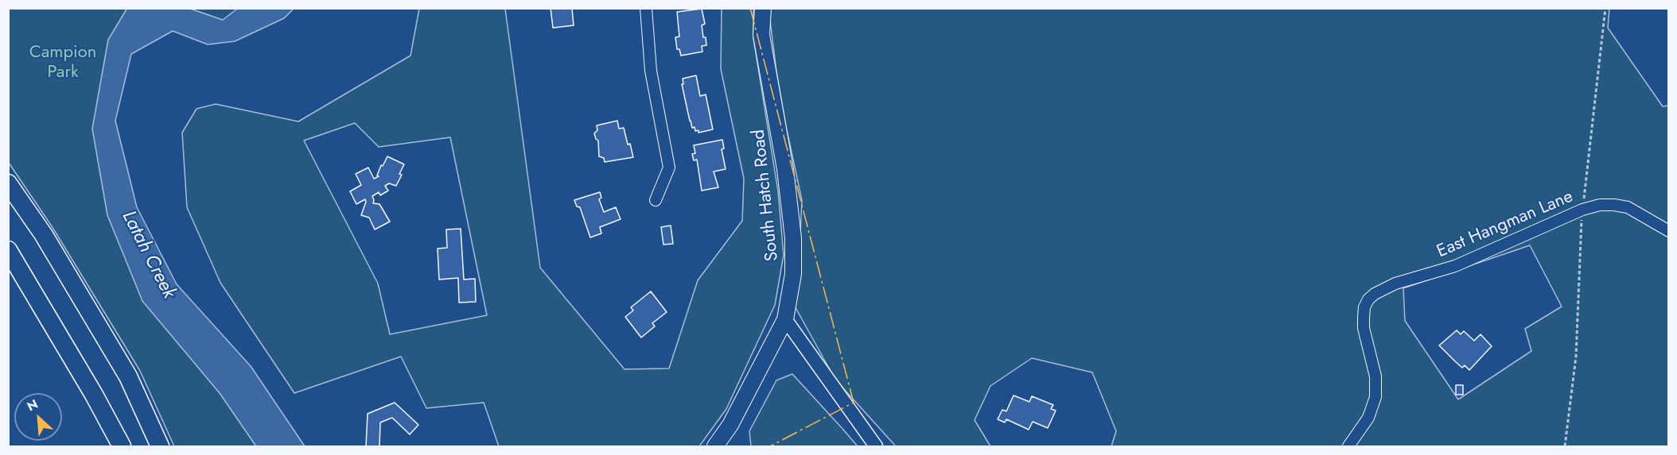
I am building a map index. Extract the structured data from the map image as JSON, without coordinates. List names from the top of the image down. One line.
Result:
{"streets":{"main road":["South Hatch Road"],"street":["East Hangman Lane"]},"water":["Latah Creek"],"parks":["Campion Park"],"north":"top left"}
